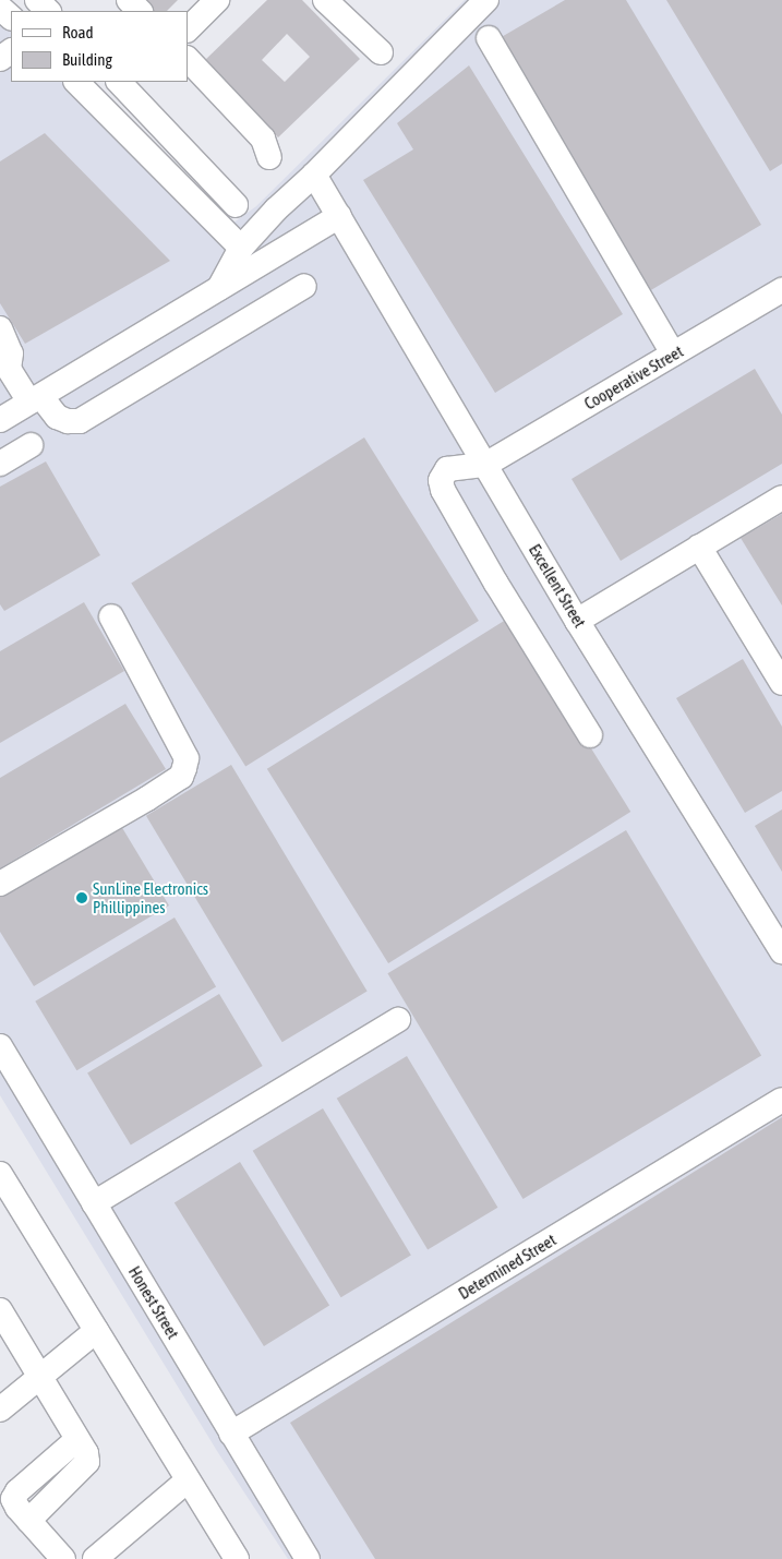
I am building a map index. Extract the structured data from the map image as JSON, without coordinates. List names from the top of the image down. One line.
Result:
{"streets":{"street":["Cooperative Street","Excellent Street","Determined Street","Honest Street"]},"crossings":[["Cooperative Street","Excellent Street"],["Determined Street","Honest Street"]],"places":["SunLine Electronics Phillippines"],"legend":["Road","Building"]}
